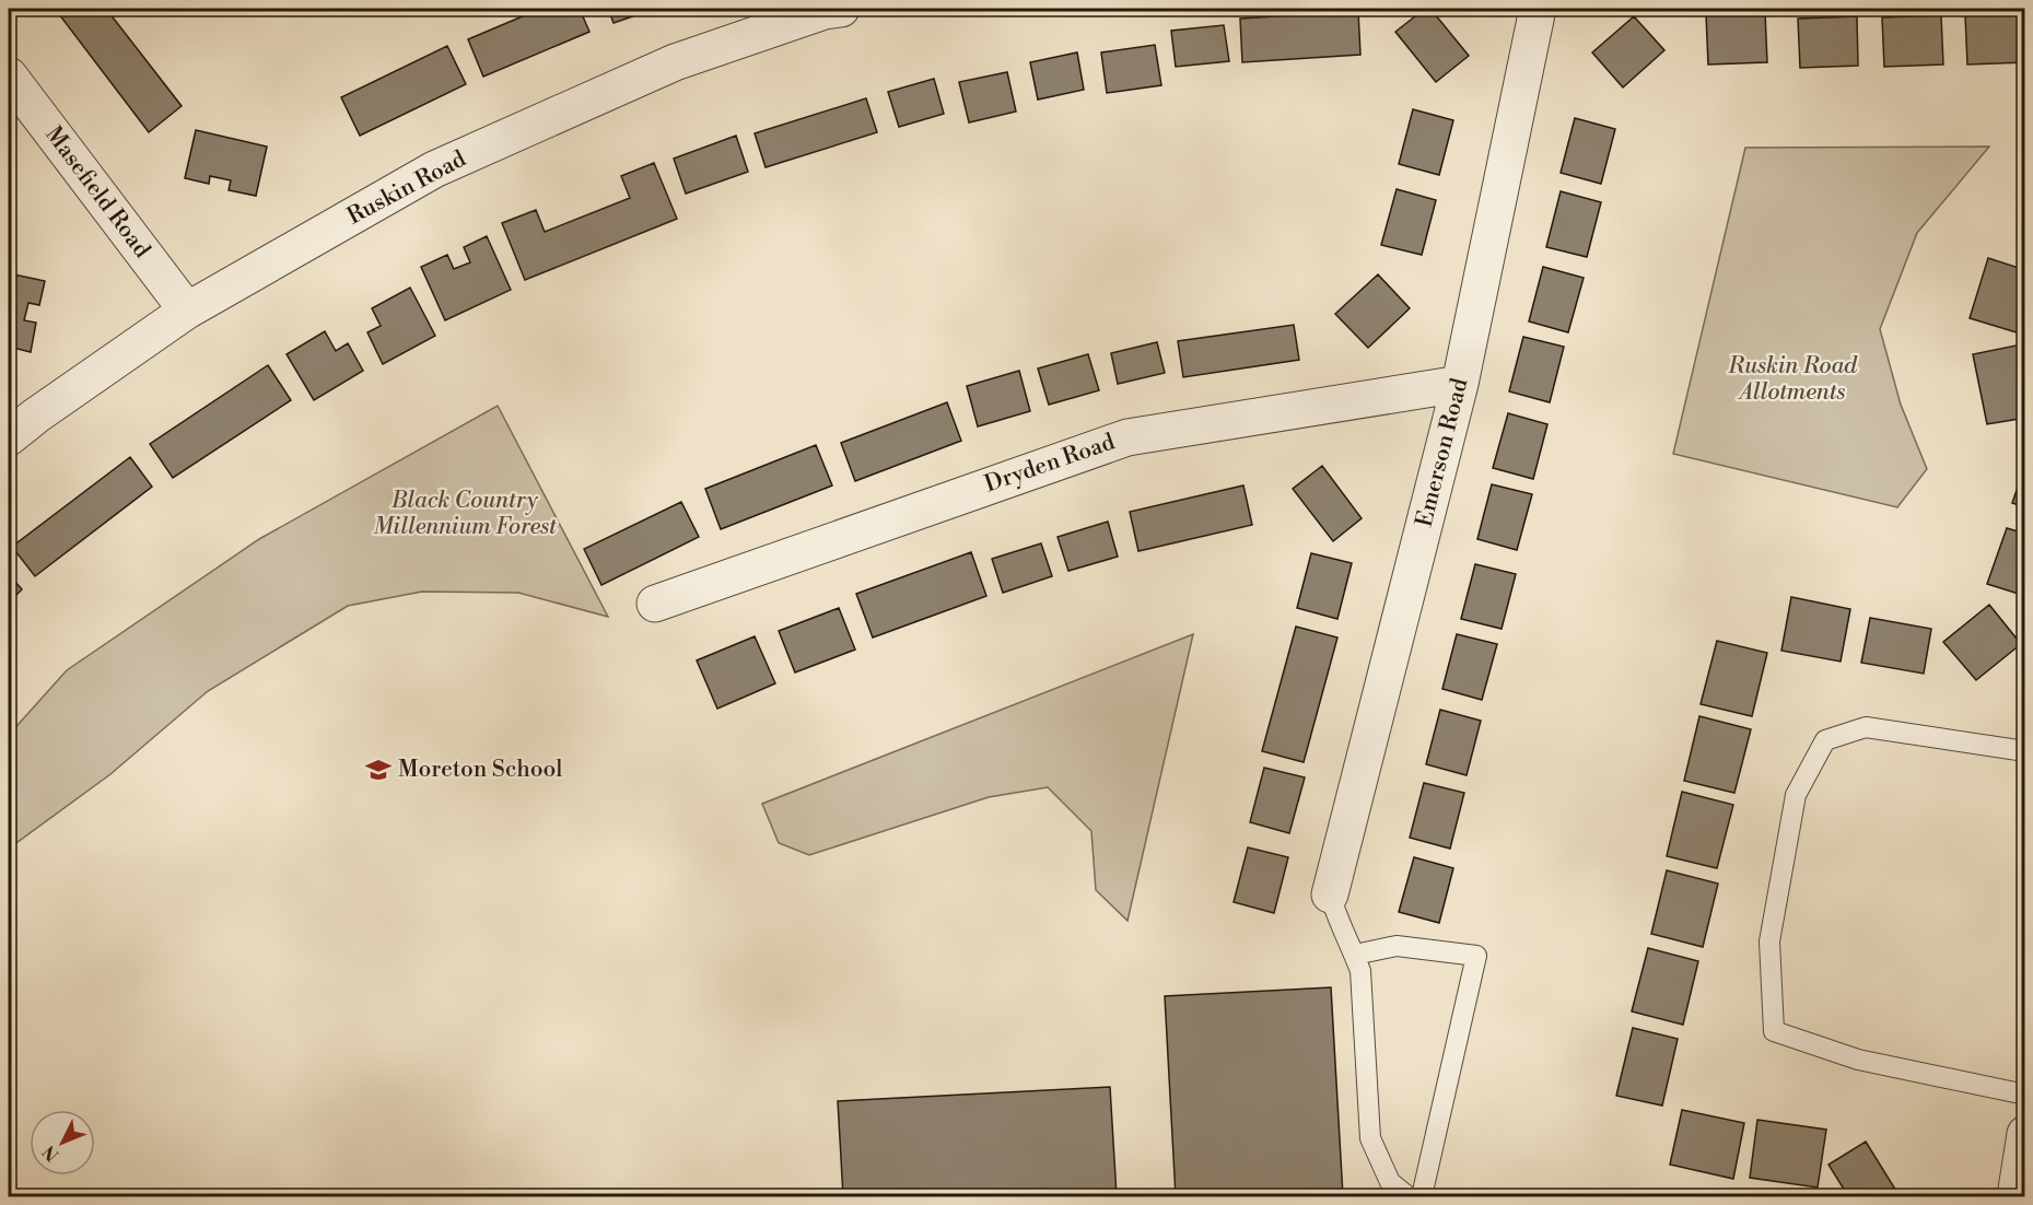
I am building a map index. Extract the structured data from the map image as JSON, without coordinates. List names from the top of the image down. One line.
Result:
{"streets":{"street":["Ruskin Road","Masefield Road","Emerson Road","Dryden Road"]},"crossings":[["Ruskin Road","Masefield Road"],["Emerson Road","Dryden Road"]],"parks":["Ruskin Road Allotments","Black Country Millennium Forest"],"places":{"school or university":["Moreton School"]},"north":"bottom left"}
